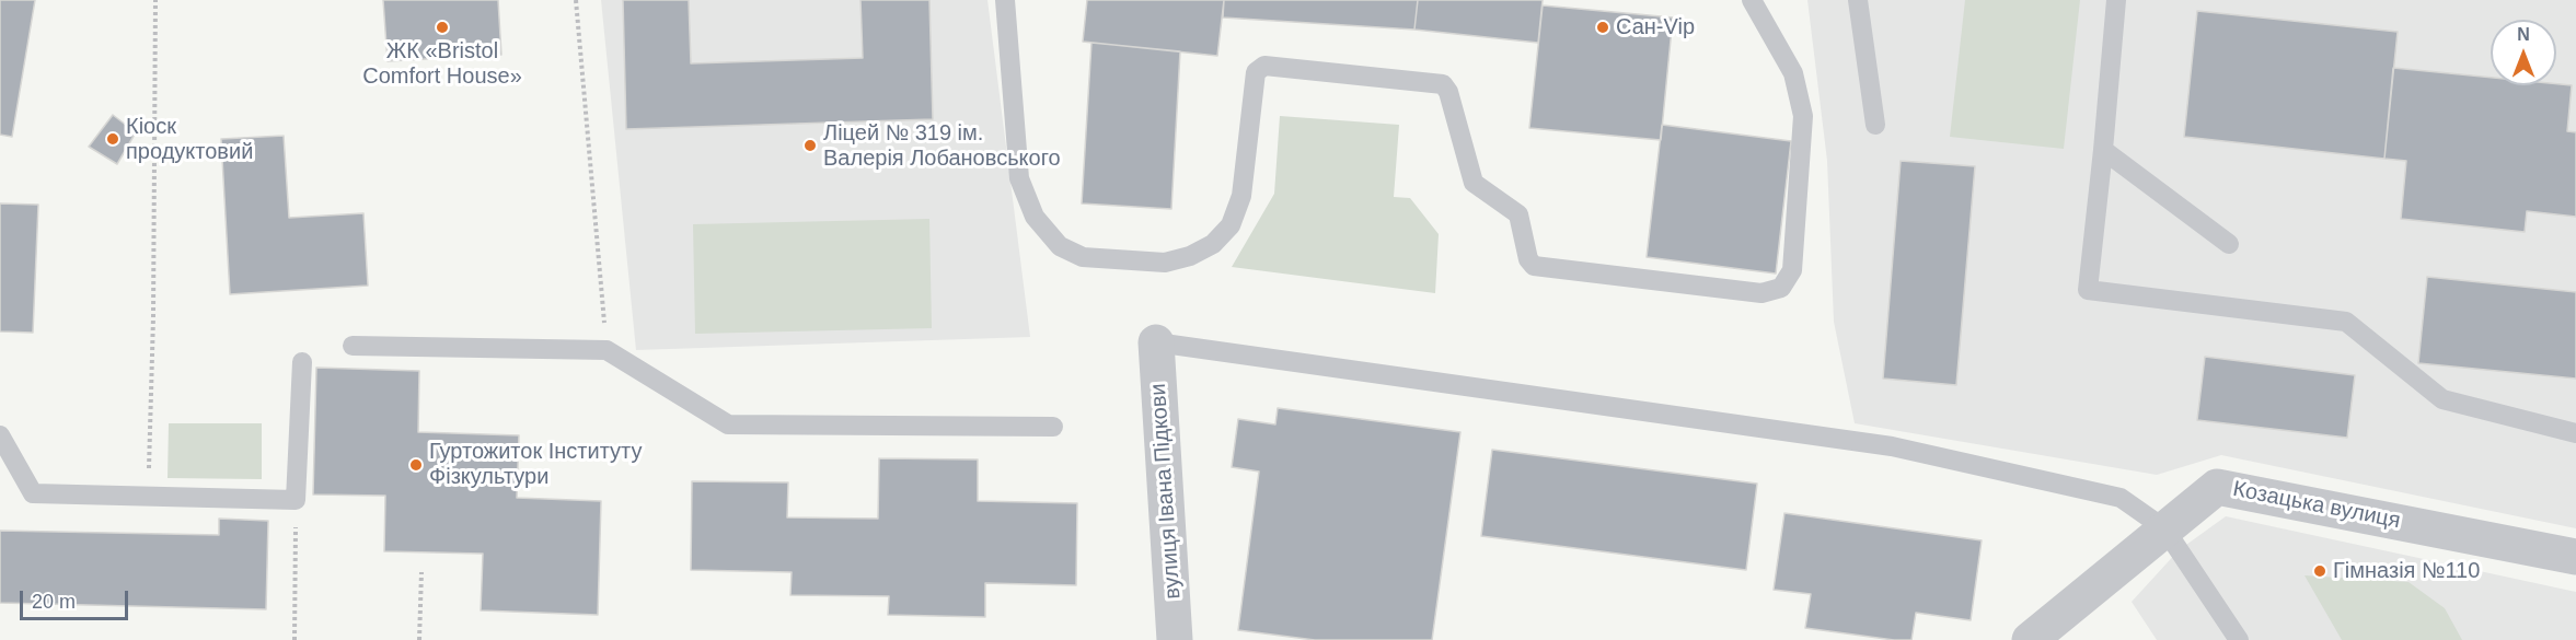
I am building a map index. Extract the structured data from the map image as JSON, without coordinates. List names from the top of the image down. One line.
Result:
{"streets":{"street":["вулиця Івана Підкови","Козацька вулиця"]},"places":["ЖК «Bristol Comfort House»","Сан-Vip","Кіоск продуктовий","Ліцей № 319 ім. Валерія Лобановського","Гуртожиток Інституту Фізкультури","Гімназія №110"],"scale_bar":"20 m","north":"top"}
